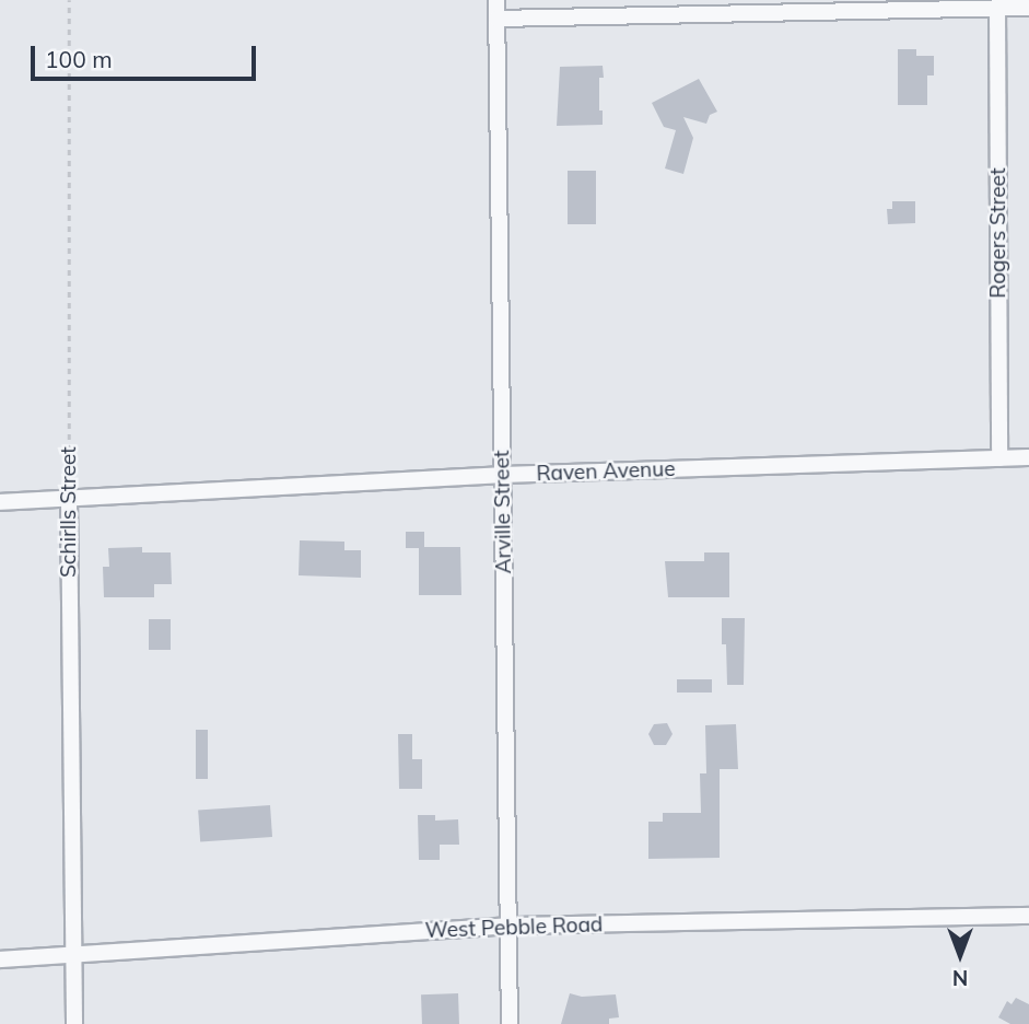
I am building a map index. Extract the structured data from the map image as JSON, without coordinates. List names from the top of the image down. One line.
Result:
{"streets":{"street":["Rogers Street","Raven Avenue","Schirlls Street","Arville Street","West Pebble Road"]},"crossings":[["Rogers Street","Raven Avenue"],["Raven Avenue","Schirlls Street"],["Raven Avenue","Arville Street"],["Schirlls Street","West Pebble Road"],["Arville Street","West Pebble Road"]],"scale_bar":"100 m","north":"bottom"}
